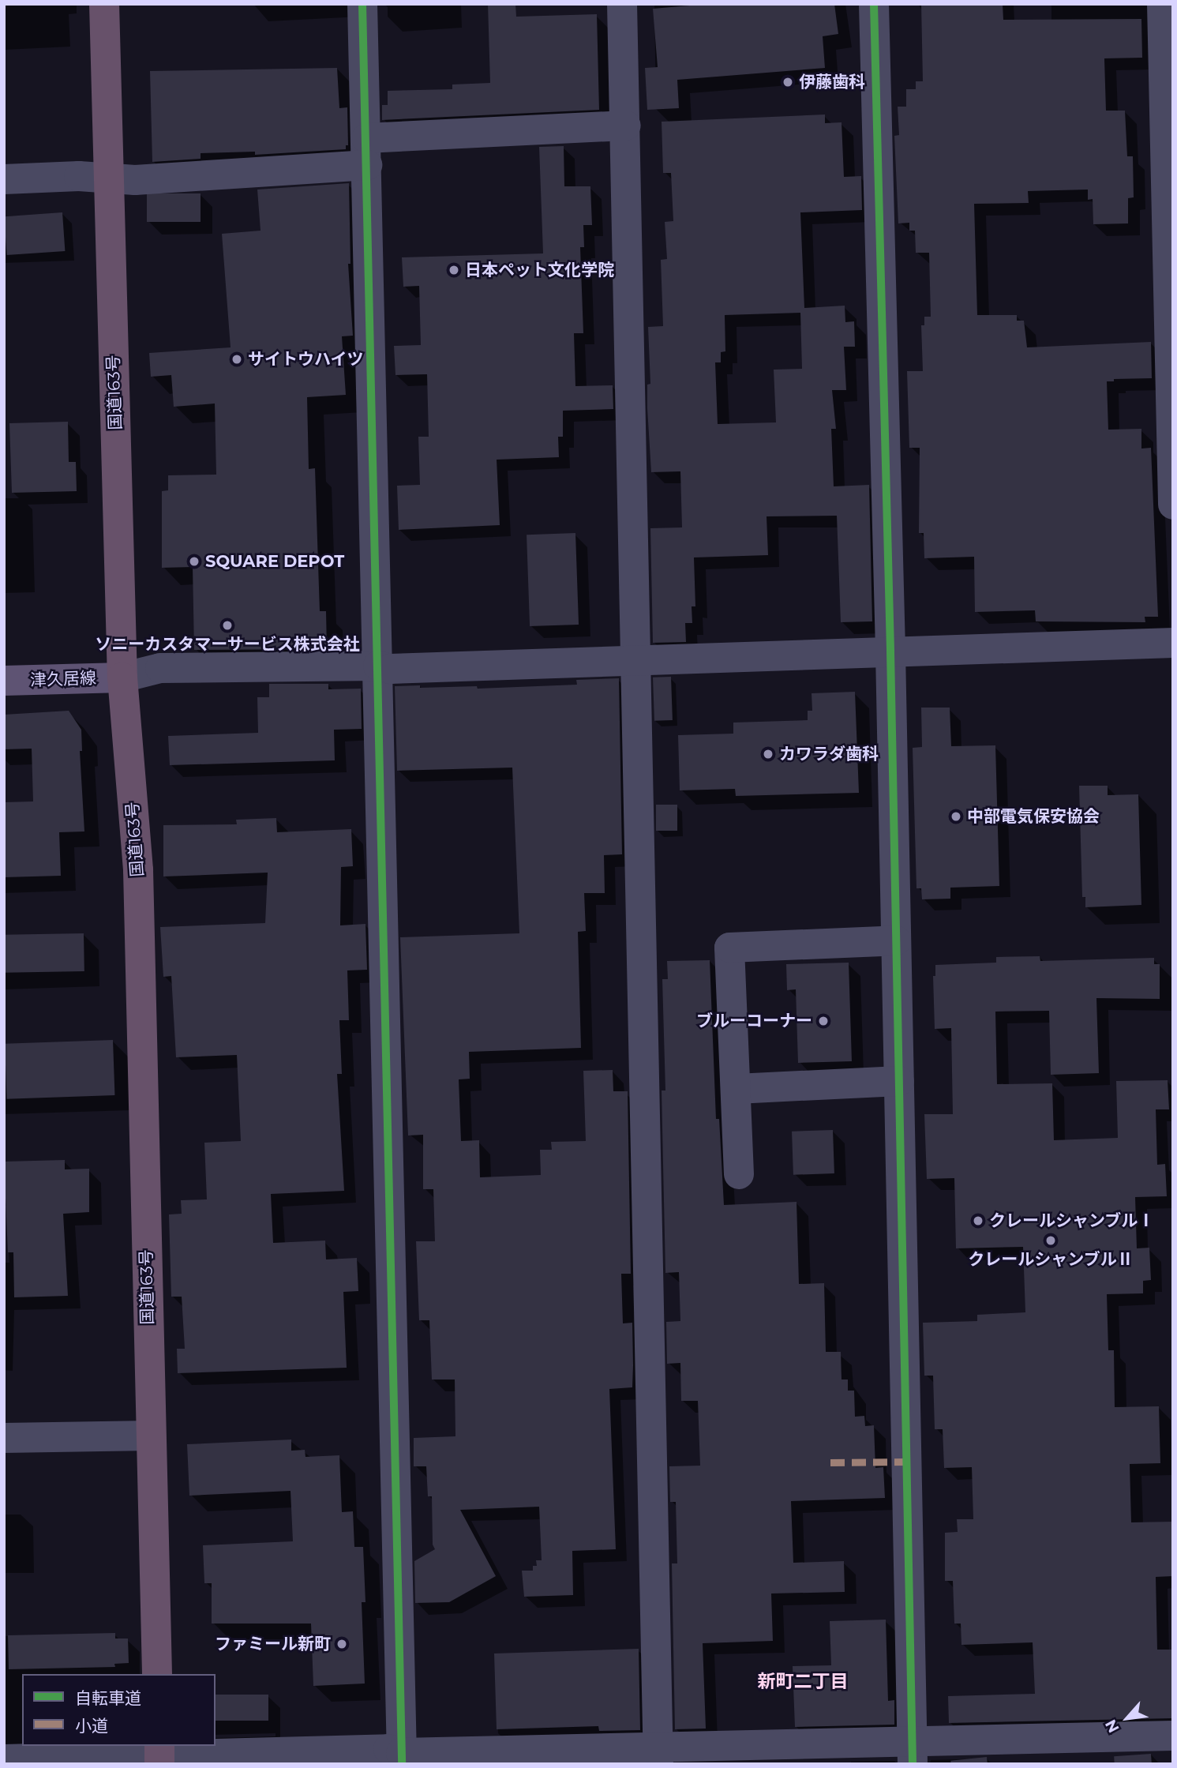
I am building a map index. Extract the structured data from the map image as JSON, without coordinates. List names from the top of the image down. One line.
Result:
{"streets":{"highway":["国道163号"],"main road":["津久居線"]},"crossings":[["国道163号","津久居線"]],"districts":["新町二丁目"],"places":["伊藤歯科","日本ペット文化学院","サイトウハイツ","SQUARE DEPOT","ソニーカスタマーサービス株式会社","カワラダ歯科","中部電気保安協会","ブルーコーナー","クレールシャンブルⅠ","クレールシャンブルⅡ","ファミール新町"],"legend":["自転車道","小道"],"north":"bottom left"}
